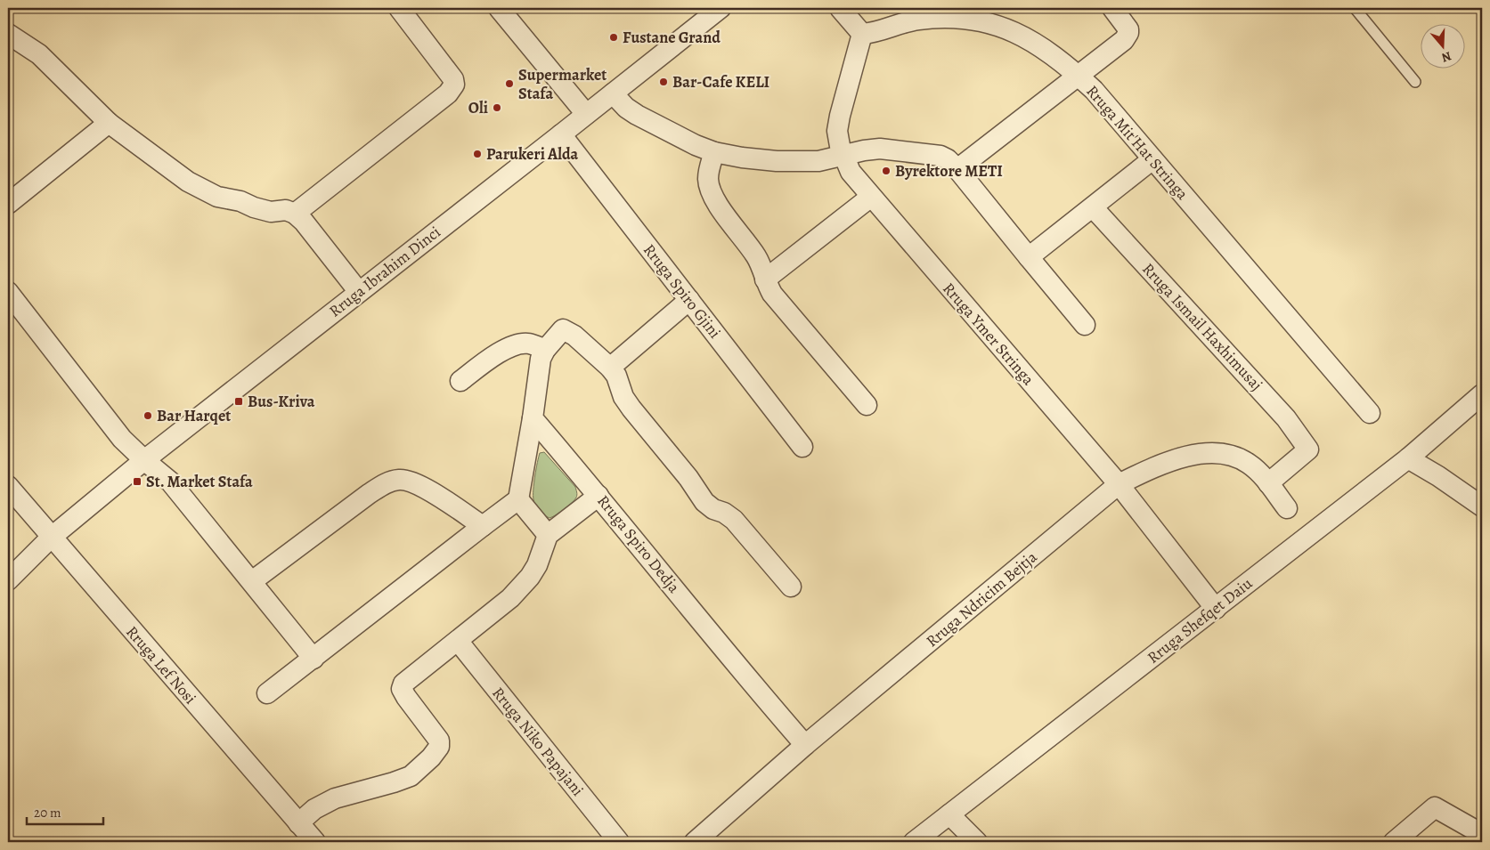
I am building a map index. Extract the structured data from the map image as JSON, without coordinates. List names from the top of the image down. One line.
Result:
{"streets":{"street":["Rruga Mit'Hat Stringa","Rruga Ibrahim Dinci","Rruga Spiro Gjini","Rruga Ismail Haxhimusaj","Rruga Ymer Stringa","Rruga Spiro Dedja","Rruga Ndricim Bejtja","Rruga Shefqet Daiu","Rruga Lef Nosi","Rruga Niko Papajani"]},"crossings":[["Rruga Mit'Hat Stringa","Rruga Ymer Stringa"],["Rruga Ibrahim Dinci","Rruga Spiro Gjini"],["Rruga Ibrahim Dinci","Rruga Lef Nosi"],["Rruga Ismail Haxhimusaj","Rruga Ndricim Bejtja"],["Rruga Ymer Stringa","Rruga Ndricim Bejtja"],["Rruga Ymer Stringa","Rruga Shefqet Daiu"],["Rruga Spiro Dedja","Rruga Ndricim Bejtja"]],"places":{"other":["Fustane Grand","Bar-Cafe KELI","Supermarket Stafa","Oli","Parukeri Alda","Byrektore METI","Bar Harqet"],"transit":["Bus-Kriva","St. Market Stafa"]},"scale_bar":"20 m","north":"bottom"}
